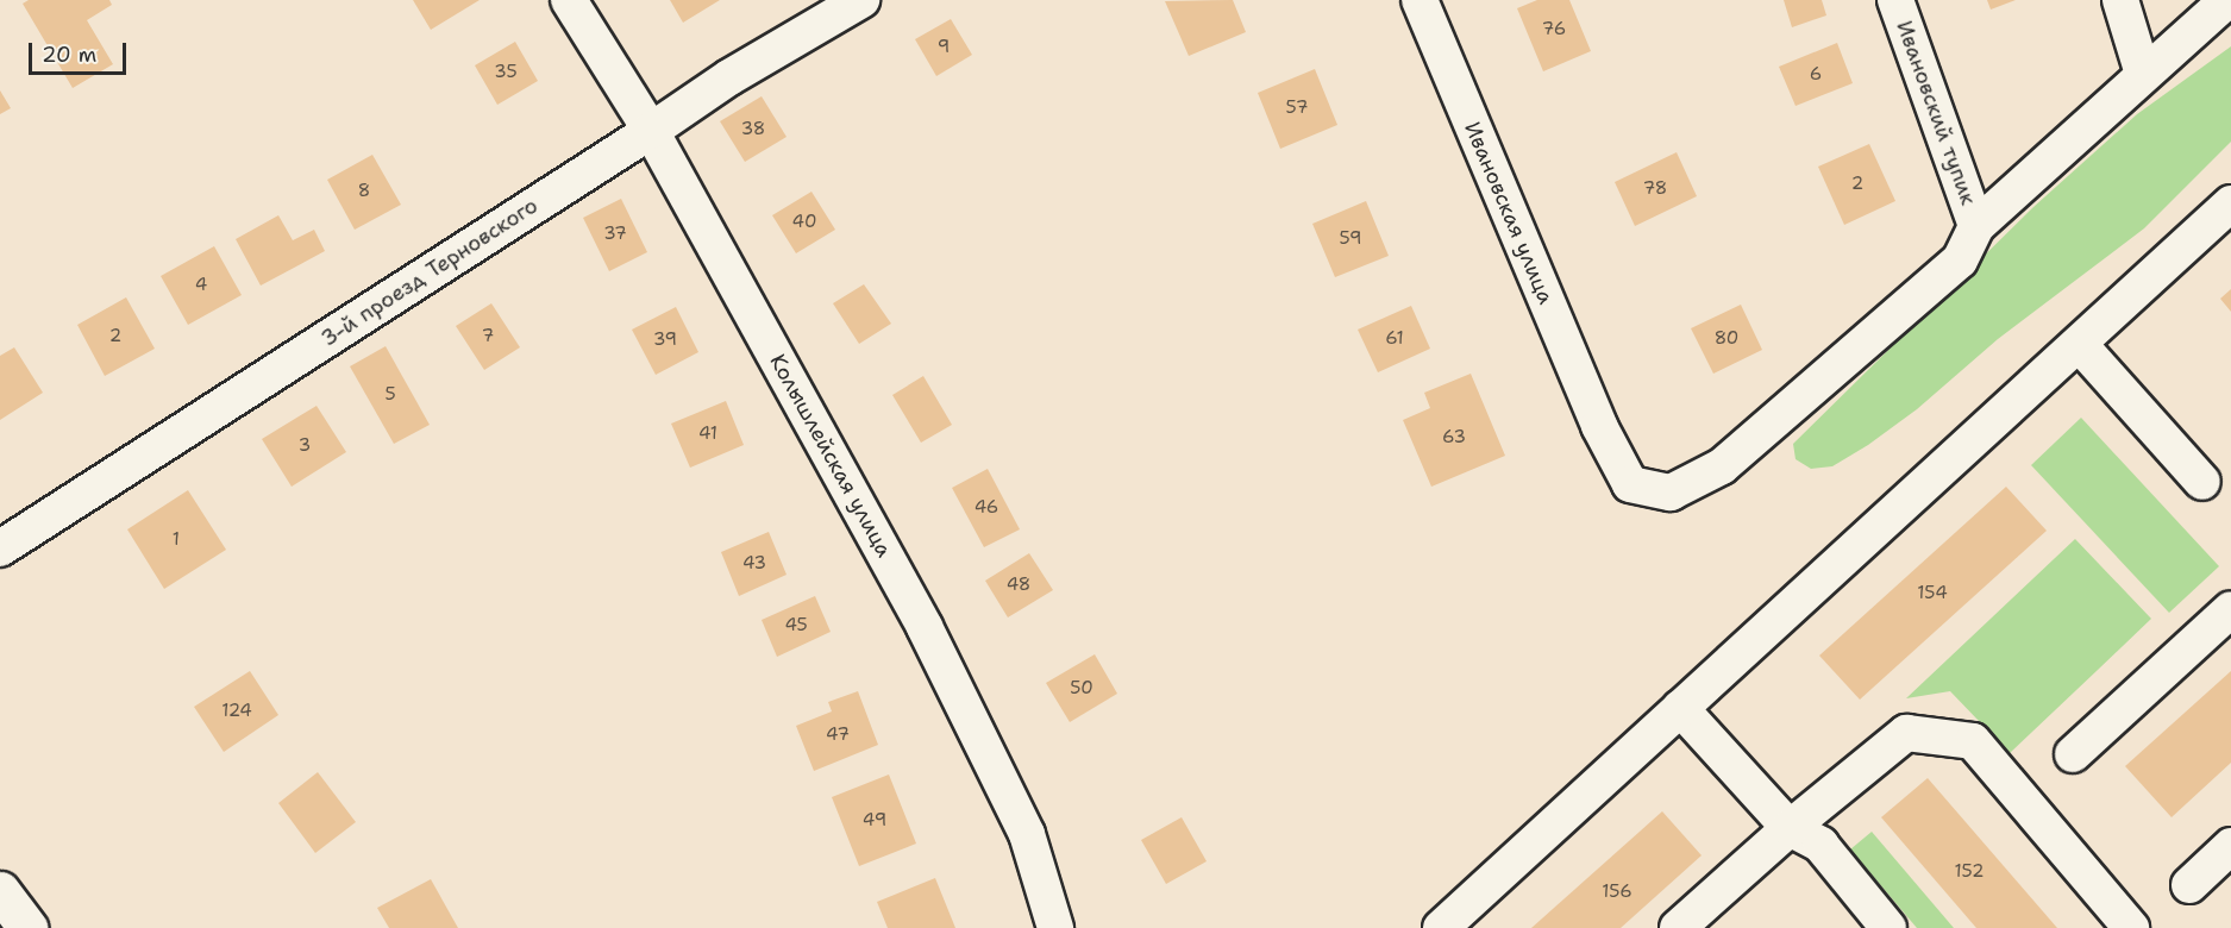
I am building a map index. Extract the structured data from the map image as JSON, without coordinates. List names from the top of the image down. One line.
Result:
{"streets":{"street":["Ивановский тупик","Ивановская улица","3-й проезд Терновского","Колышлейская улица"]},"crossings":[["Ивановский тупик","Ивановская улица"],["3-й проезд Терновского","Колышлейская улица"]],"house_numbers":["76","9","35","6","57","38","2","78","8","40","37","59","4","2","7","61","80","39","5","41","63","3","46","1","43","48","154","45","50","124","47","49","152","156"],"scale_bar":"20 m"}
